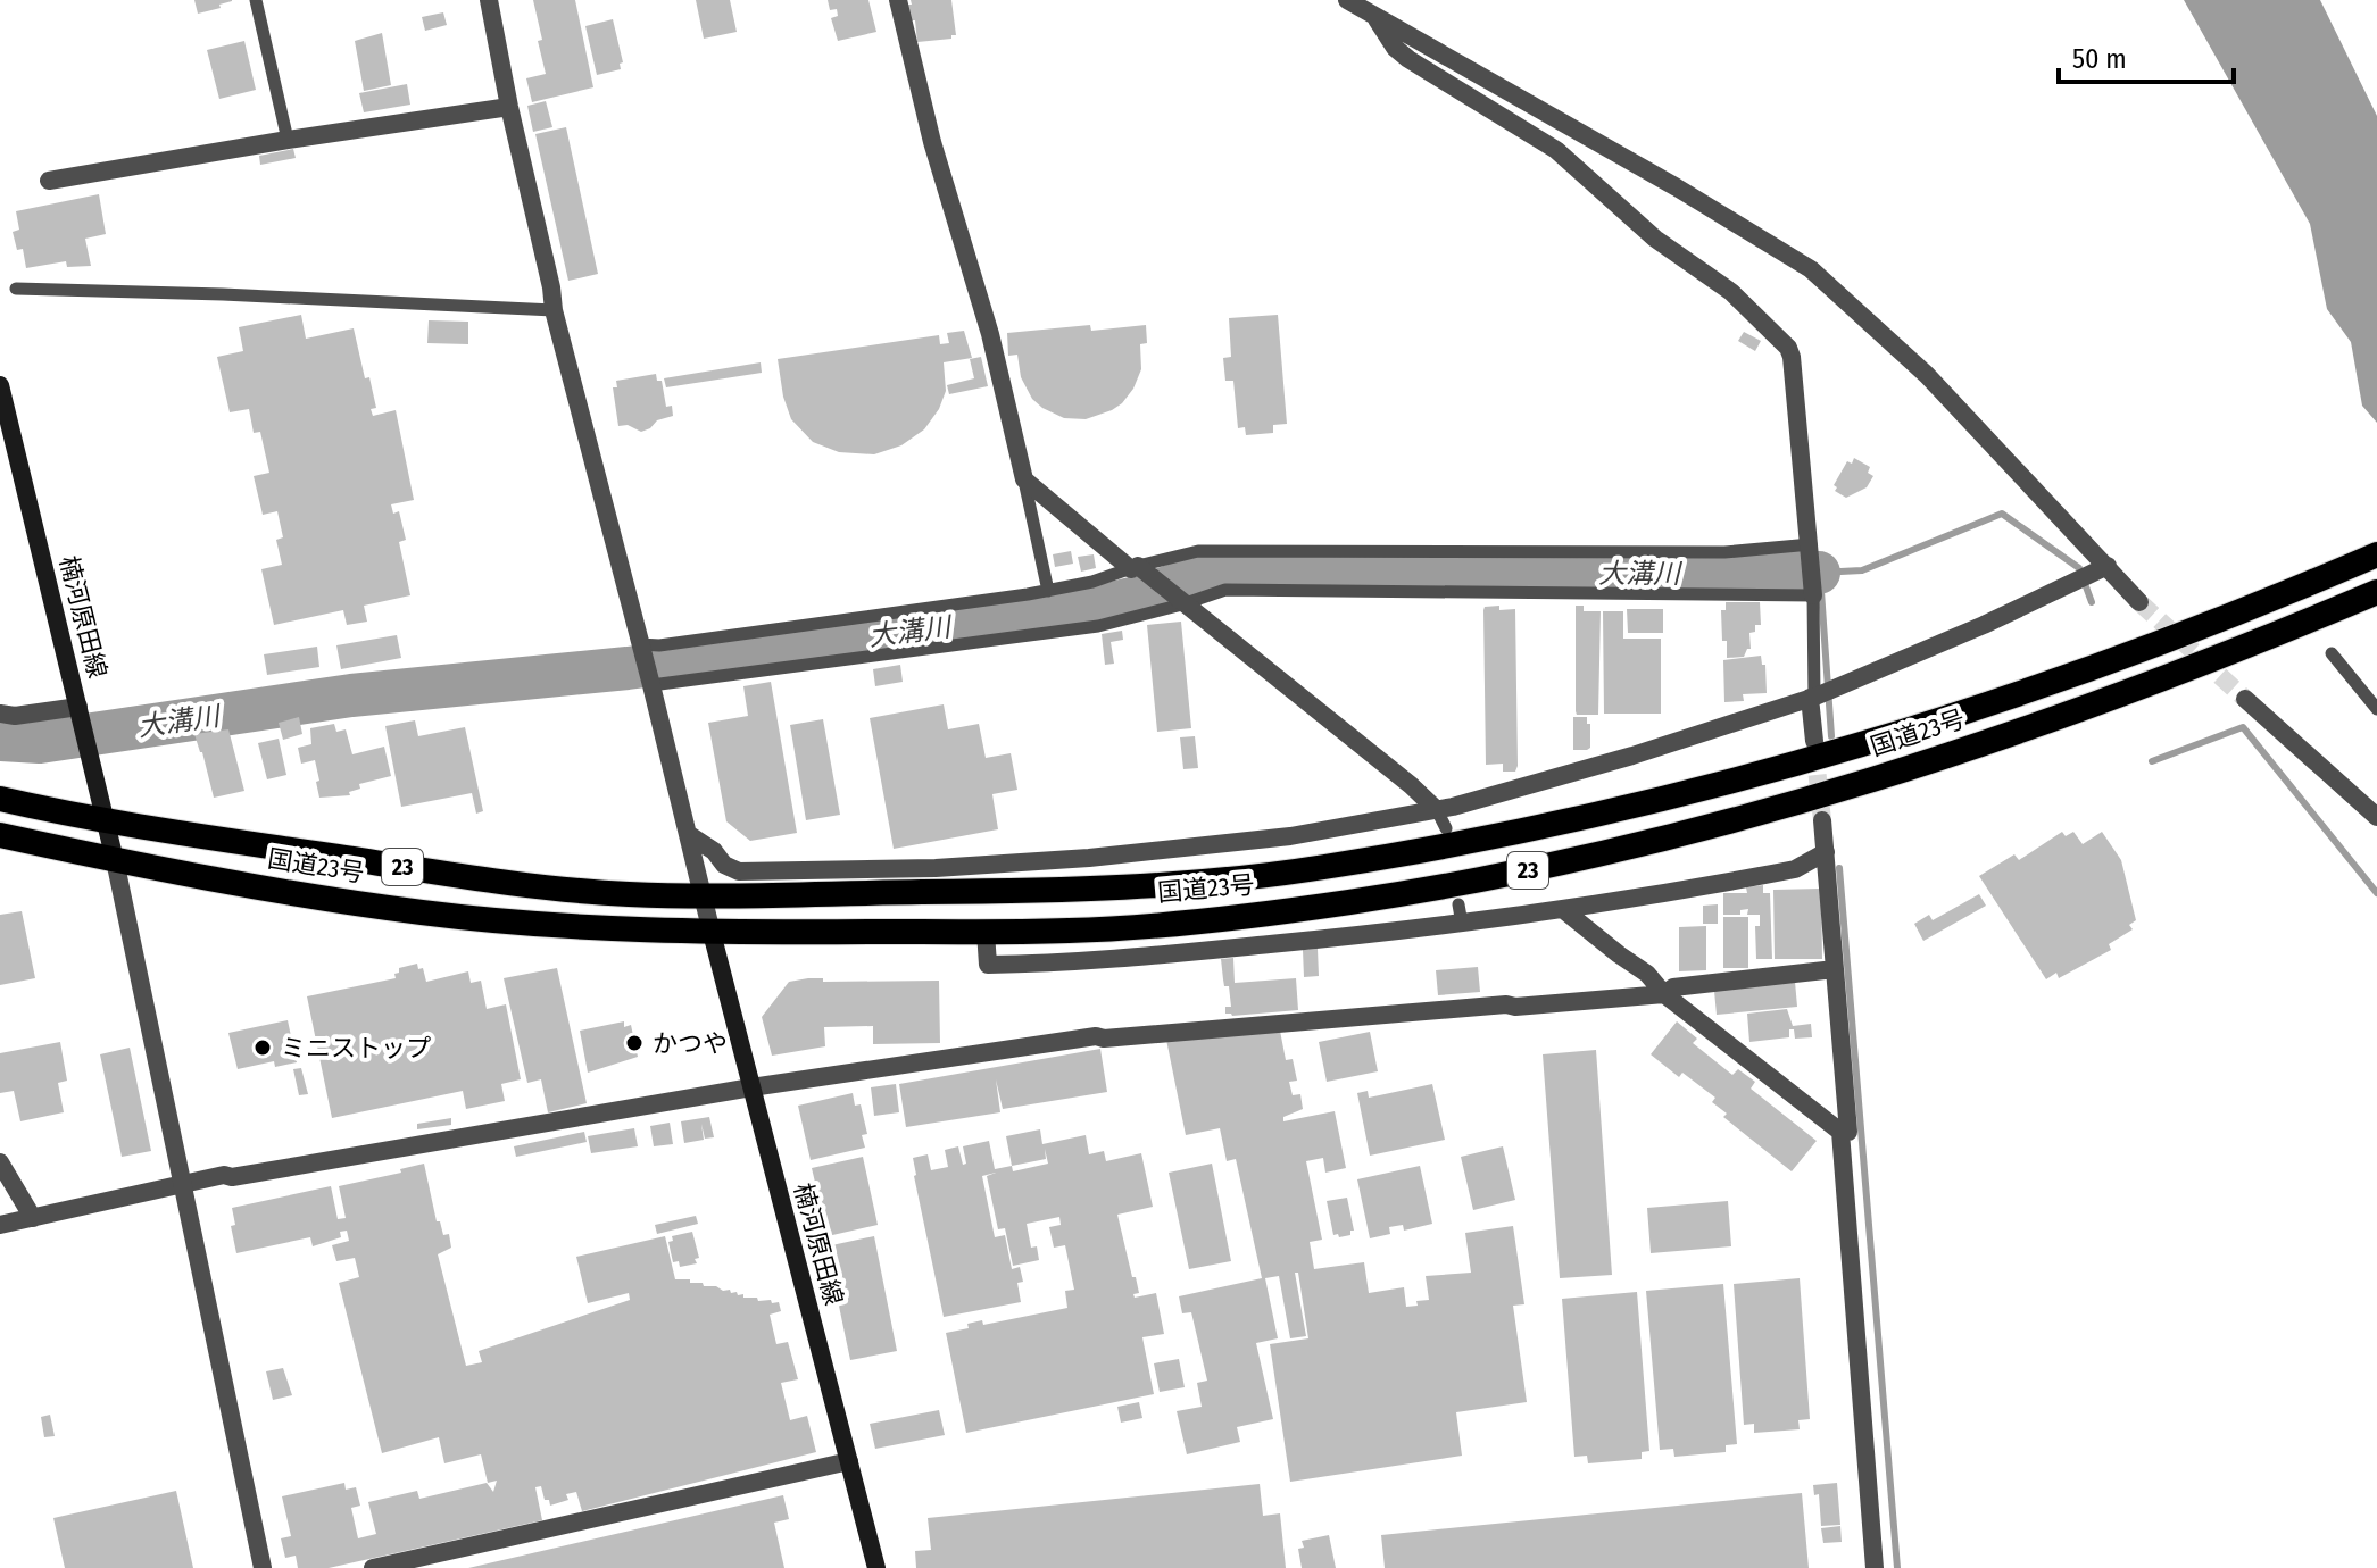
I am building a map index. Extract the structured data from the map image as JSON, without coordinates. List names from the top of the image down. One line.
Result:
{"streets":{"highway":["国道23号","23"],"main road":["楠河原田線"]},"crossings":[["楠河原田線","国道23号"]],"water":["大溝川"],"places":["かつや","ミニストップ"],"scale_bar":"50 m"}
